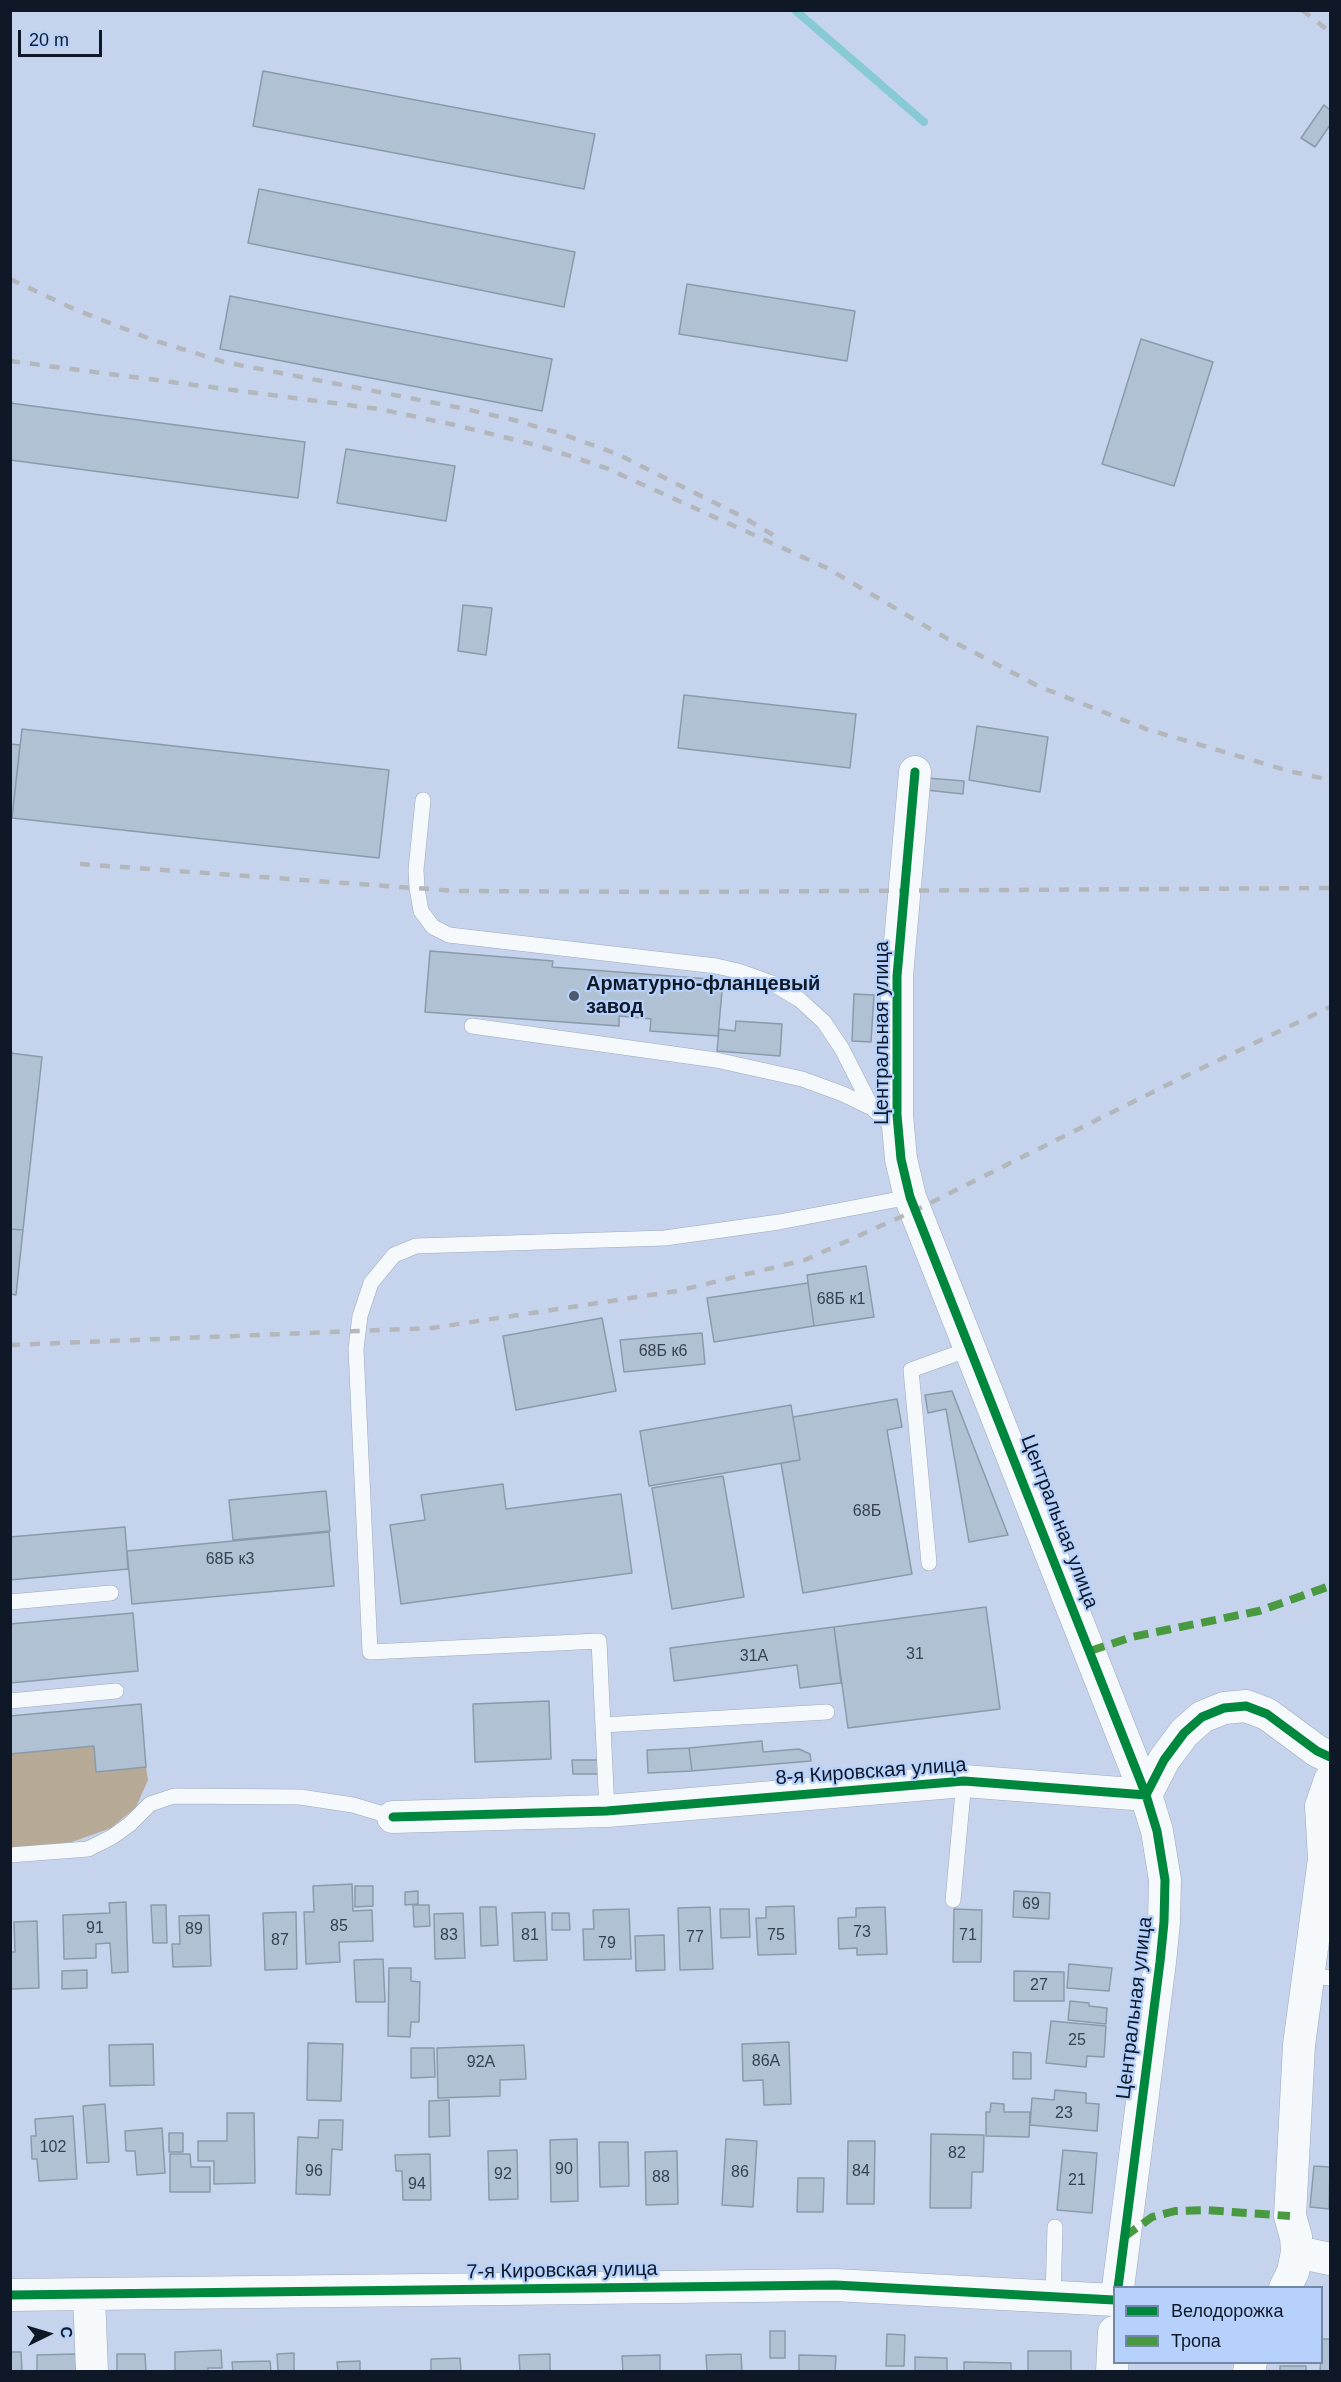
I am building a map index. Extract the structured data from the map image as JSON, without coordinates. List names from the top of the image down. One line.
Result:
{"streets":{"street":["Центральная улица","8-я Кировская улица","7-я Кировская улица"]},"crossings":[["Центральная улица","8-я Кировская улица"]],"places":["Арматурно-фланцевый завод"],"house_numbers":["68Б к1","68Б к6","68Б","68Б к3","31","31А","69","85","91","89","73","83","81","75","71","77","87","79","27","25","86А","92А","23","102","82","90","96","84","86","92","88","21","94"],"legend":["Велодорожка","Тропа"],"scale_bar":"20 m","north":"right"}
